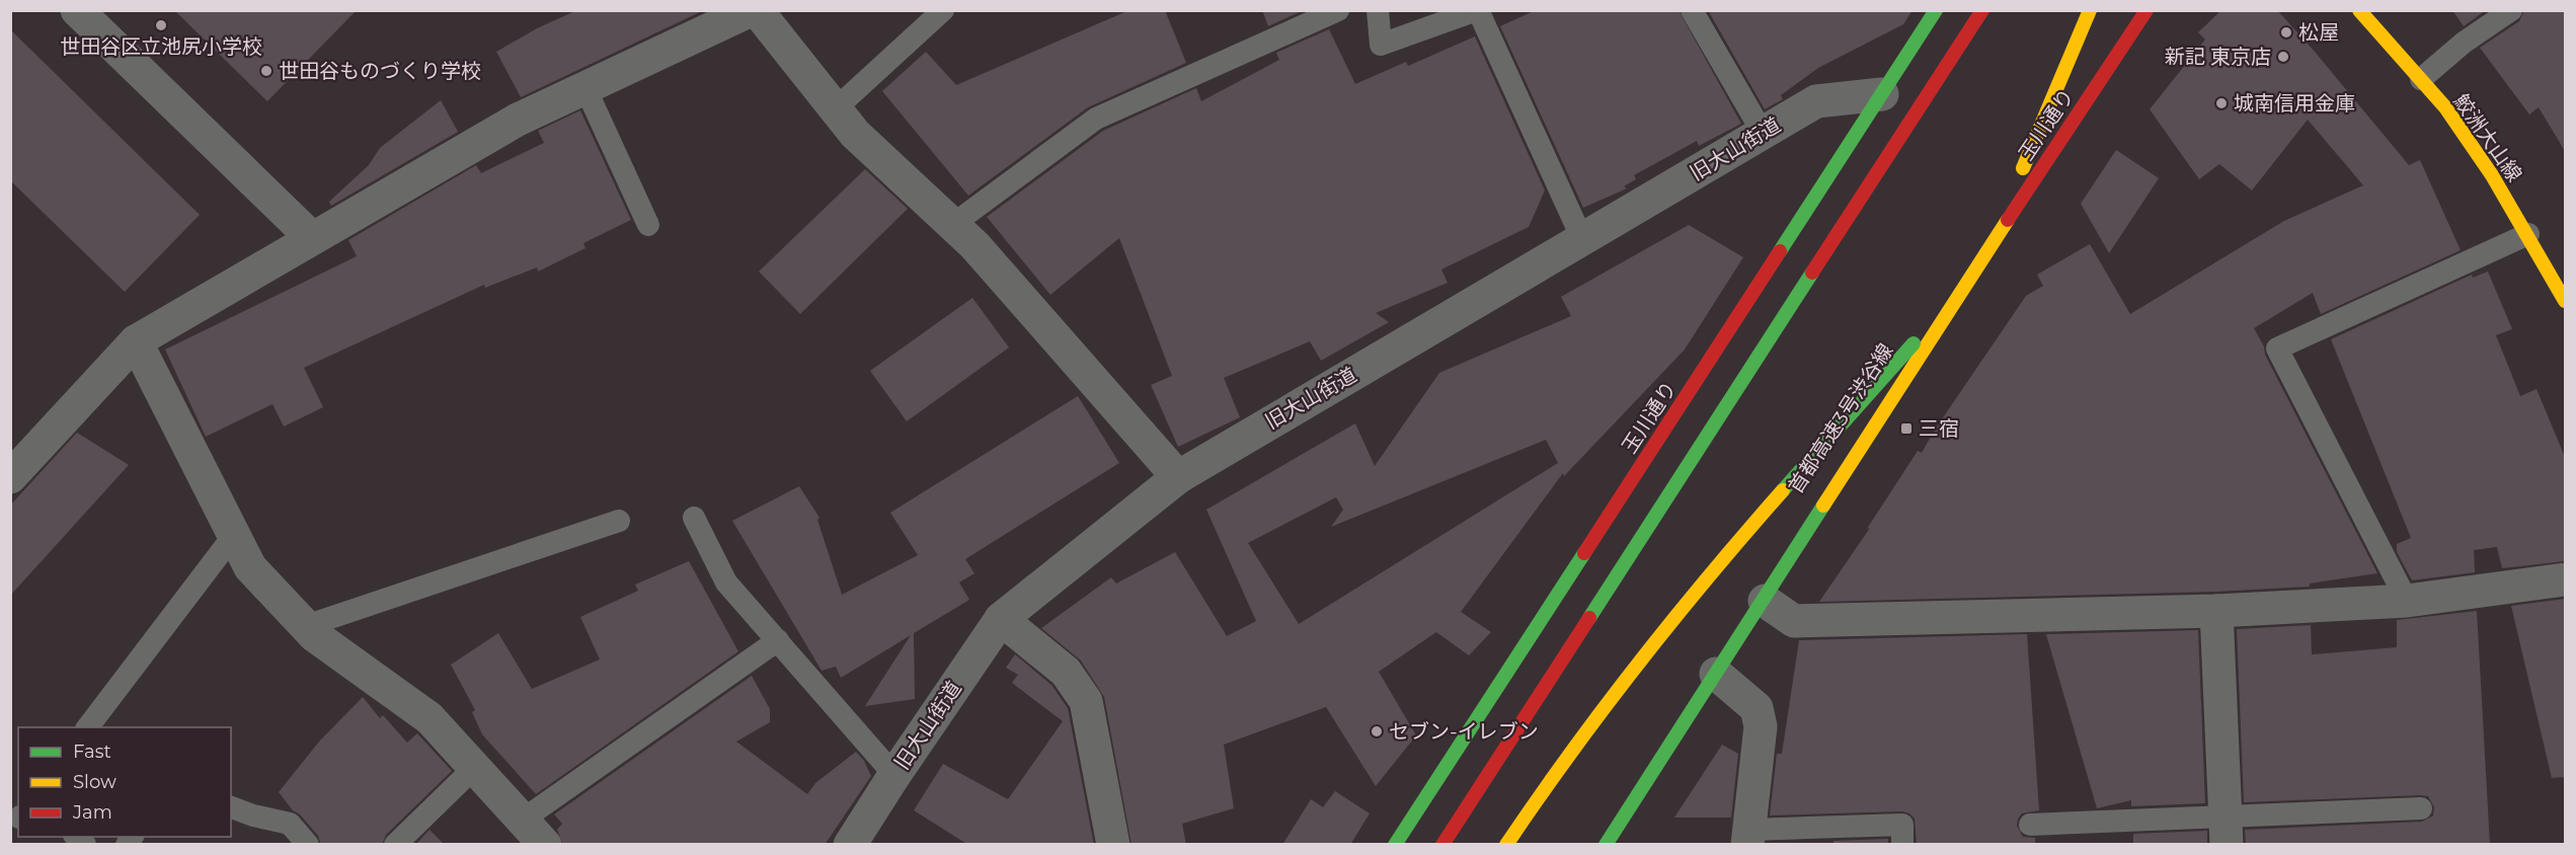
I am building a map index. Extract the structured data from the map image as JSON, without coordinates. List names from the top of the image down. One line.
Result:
{"streets":{"main road":["玉川通り","鮫洲大山線","首都高速3号渋谷線"],"street":["旧大山街道"]},"crossings":[["玉川通り","旧大山街道"],["玉川通り","首都高速3号渋谷線"]],"places":{"other":["世田谷区立池尻小学校","松屋","新記 東京店","世田谷ものづくり学校","城南信用金庫","セブン-イレブン"],"transit":["三宿"]},"legend":["Fast","Slow","Jam"]}
